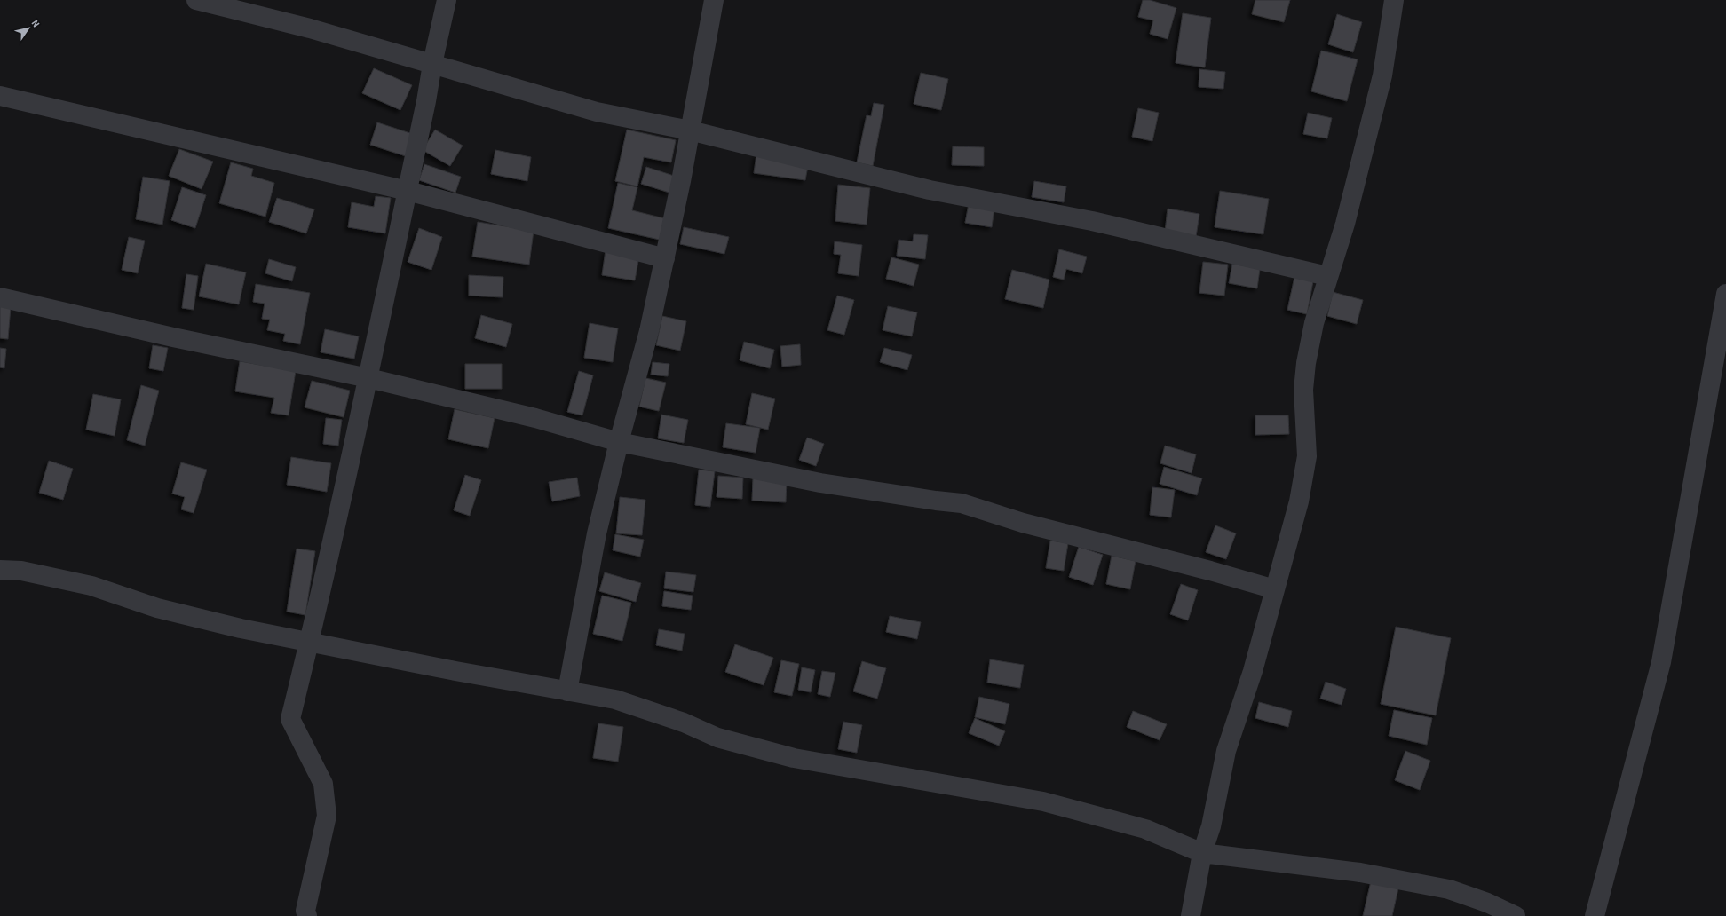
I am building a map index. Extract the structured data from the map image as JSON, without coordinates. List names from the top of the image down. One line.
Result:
{"north":"top right"}
